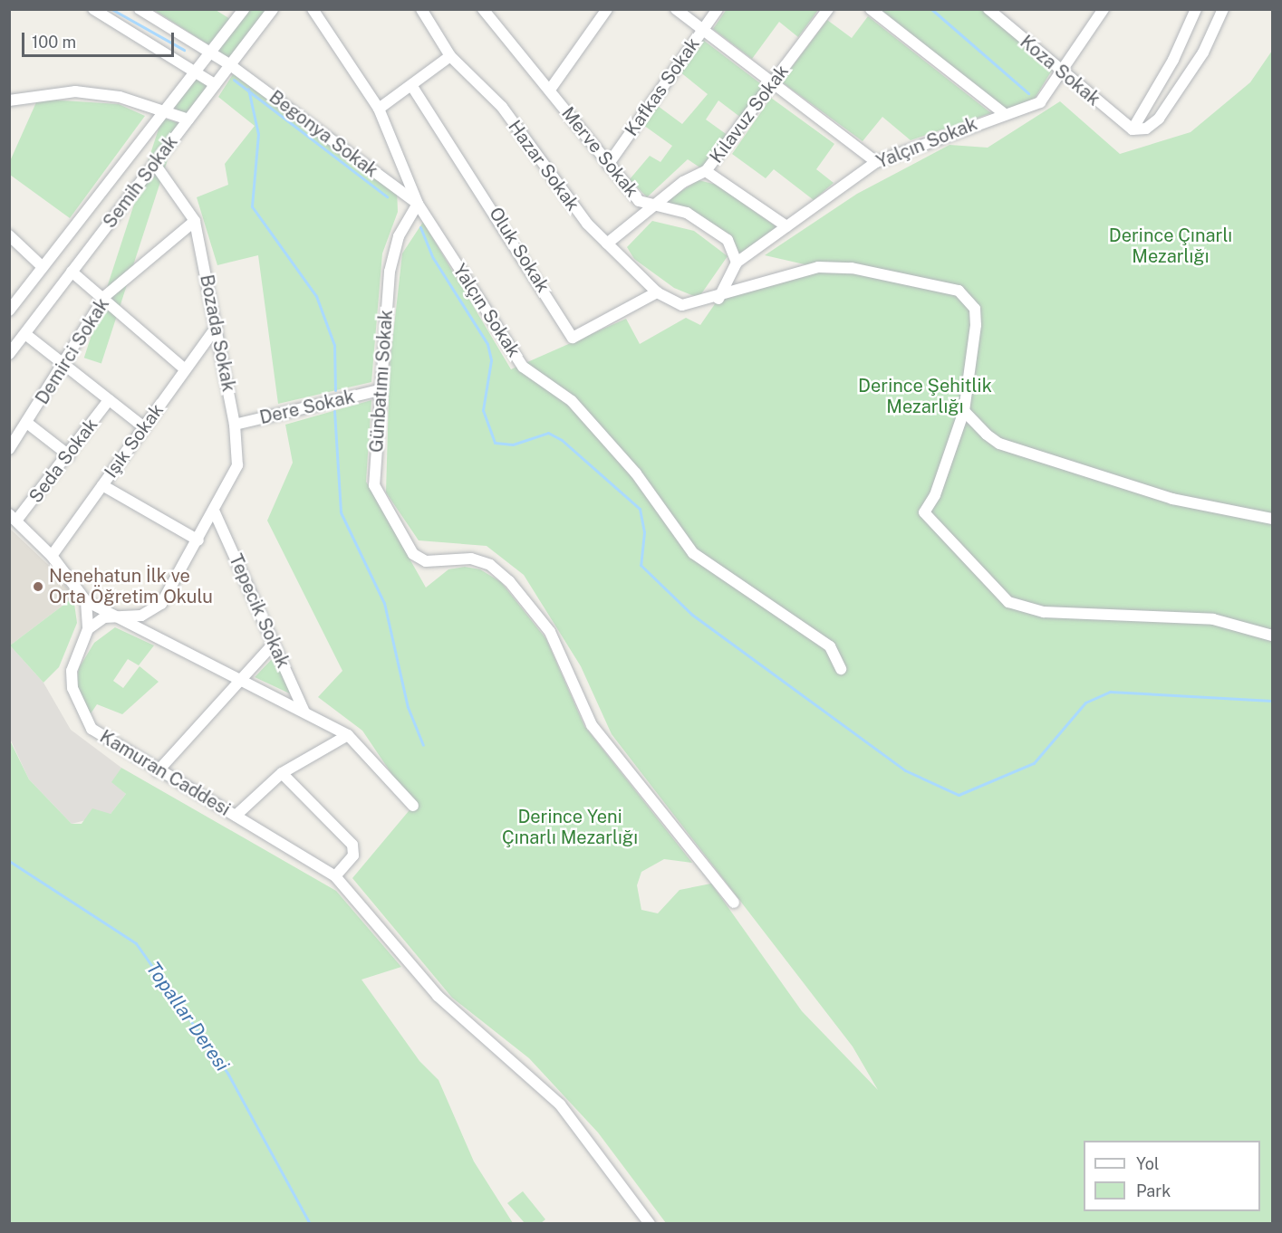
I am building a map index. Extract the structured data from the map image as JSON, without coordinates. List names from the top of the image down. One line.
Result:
{"streets":{"street":["Koza Sokak","Kafkas Sokak","Kılavuz Sokak","Begonya Sokak","Yalçın Sokak","Merve Sokak","Hazar Sokak","Semih Sokak","Oluk Sokak","Bozada Sokak","Demirci Sokak","Günbatımı Sokak","Dere Sokak","Işık Sokak","Seda Sokak","Tepecik Sokak","Kamuran Caddesi"]},"crossings":[["Koza Sokak","Yalçın Sokak"],["Kafkas Sokak","Merve Sokak"],["Kılavuz Sokak","Yalçın Sokak"],["Kılavuz Sokak","Merve Sokak"],["Kılavuz Sokak","Hazar Sokak"],["Kılavuz Sokak","Oluk Sokak"],["Begonya Sokak","Yalçın Sokak"],["Begonya Sokak","Semih Sokak"],["Begonya Sokak","Günbatımı Sokak"],["Yalçın Sokak","Merve Sokak"],["Yalçın Sokak","Hazar Sokak"],["Yalçın Sokak","Oluk Sokak"],["Yalçın Sokak","Günbatımı Sokak"],["Merve Sokak","Hazar Sokak"],["Merve Sokak","Oluk Sokak"],["Hazar Sokak","Oluk Sokak"],["Semih Sokak","Bozada Sokak"],["Bozada Sokak","Demirci Sokak"],["Bozada Sokak","Dere Sokak"],["Bozada Sokak","Işık Sokak"],["Bozada Sokak","Tepecik Sokak"],["Bozada Sokak","Kamuran Caddesi"],["Günbatımı Sokak","Dere Sokak"]],"water":["Topallar Deresi"],"parks":["Derince Çınarlı Mezarlığı","Derince Şehitlik Mezarlığı","Derince Yeni Çınarlı Mezarlığı"],"places":["Nenehatun İlk ve Orta Öğretim Okulu"],"legend":["Yol","Park"],"scale_bar":"100 m"}
